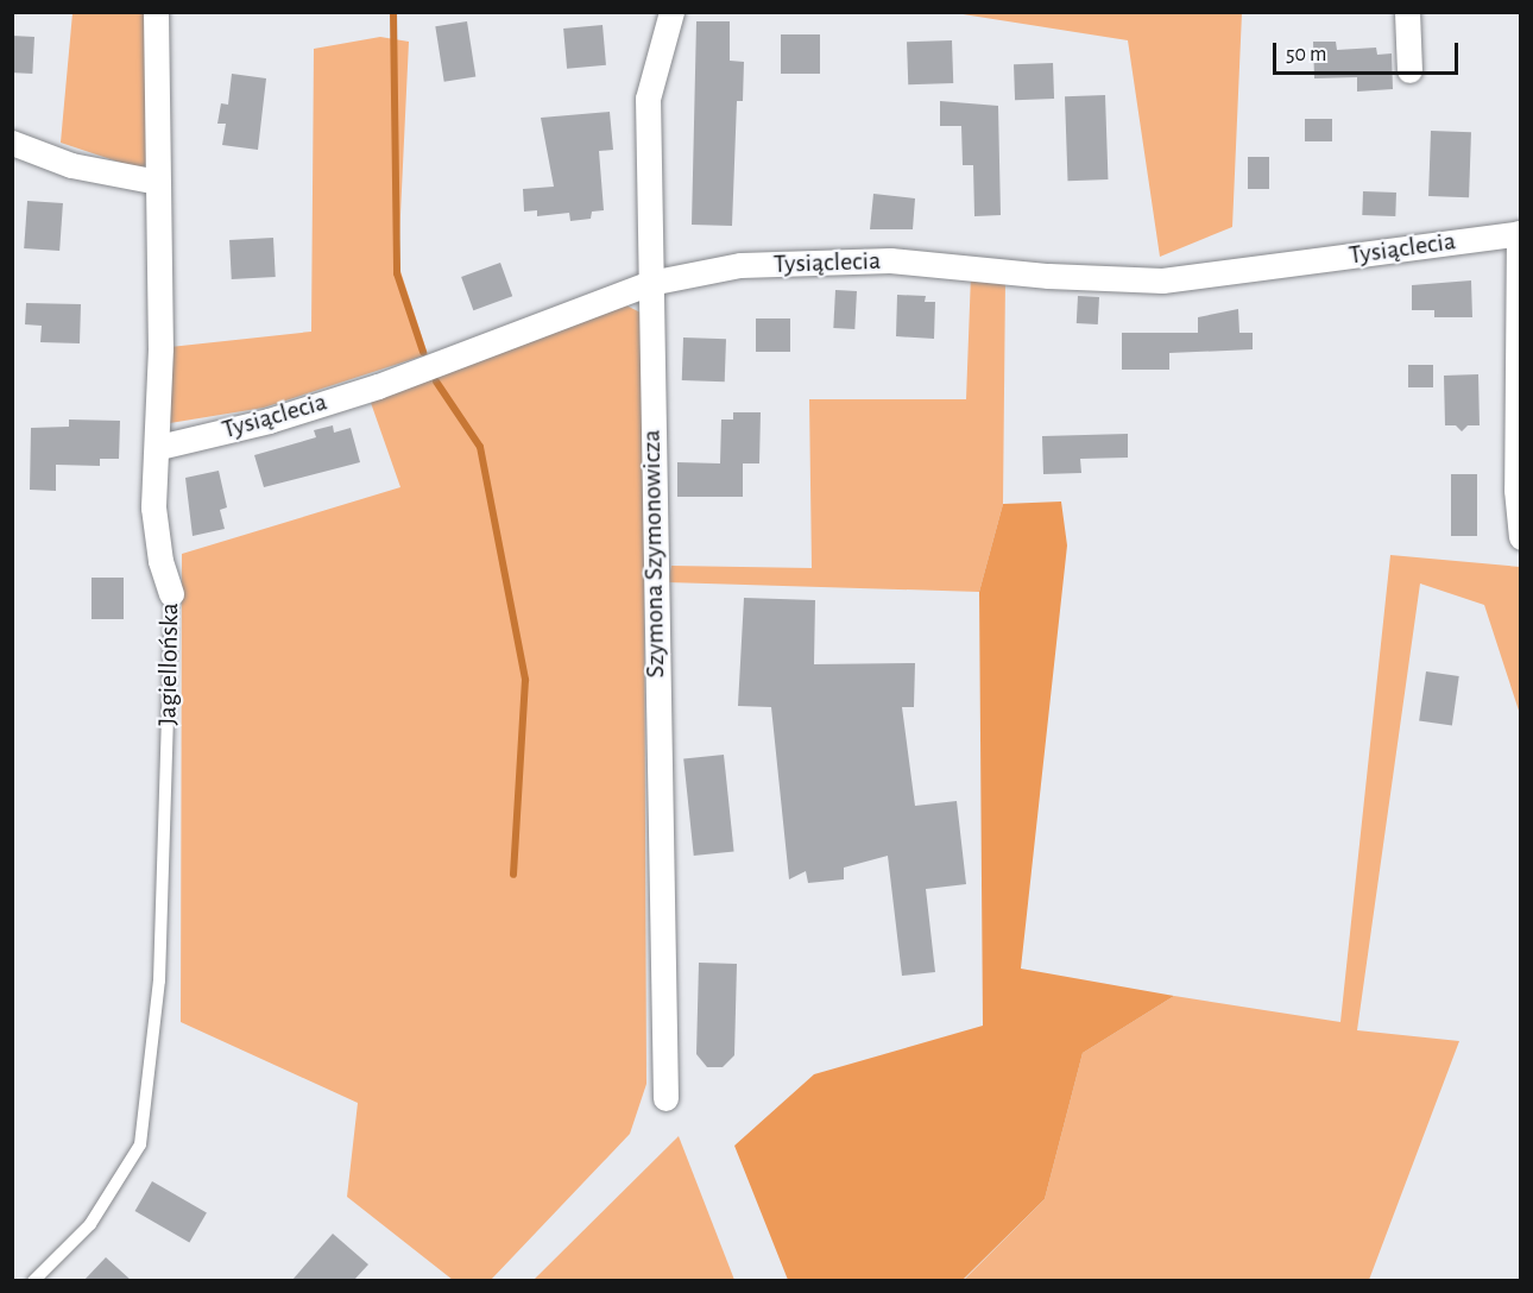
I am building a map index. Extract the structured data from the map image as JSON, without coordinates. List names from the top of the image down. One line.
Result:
{"streets":{"street":["Tysiąclecia","Szymona Szymonowicza","Jagiellońska"]},"crossings":[["Tysiąclecia","Szymona Szymonowicza"],["Tysiąclecia","Jagiellońska"]],"scale_bar":"50 m"}
